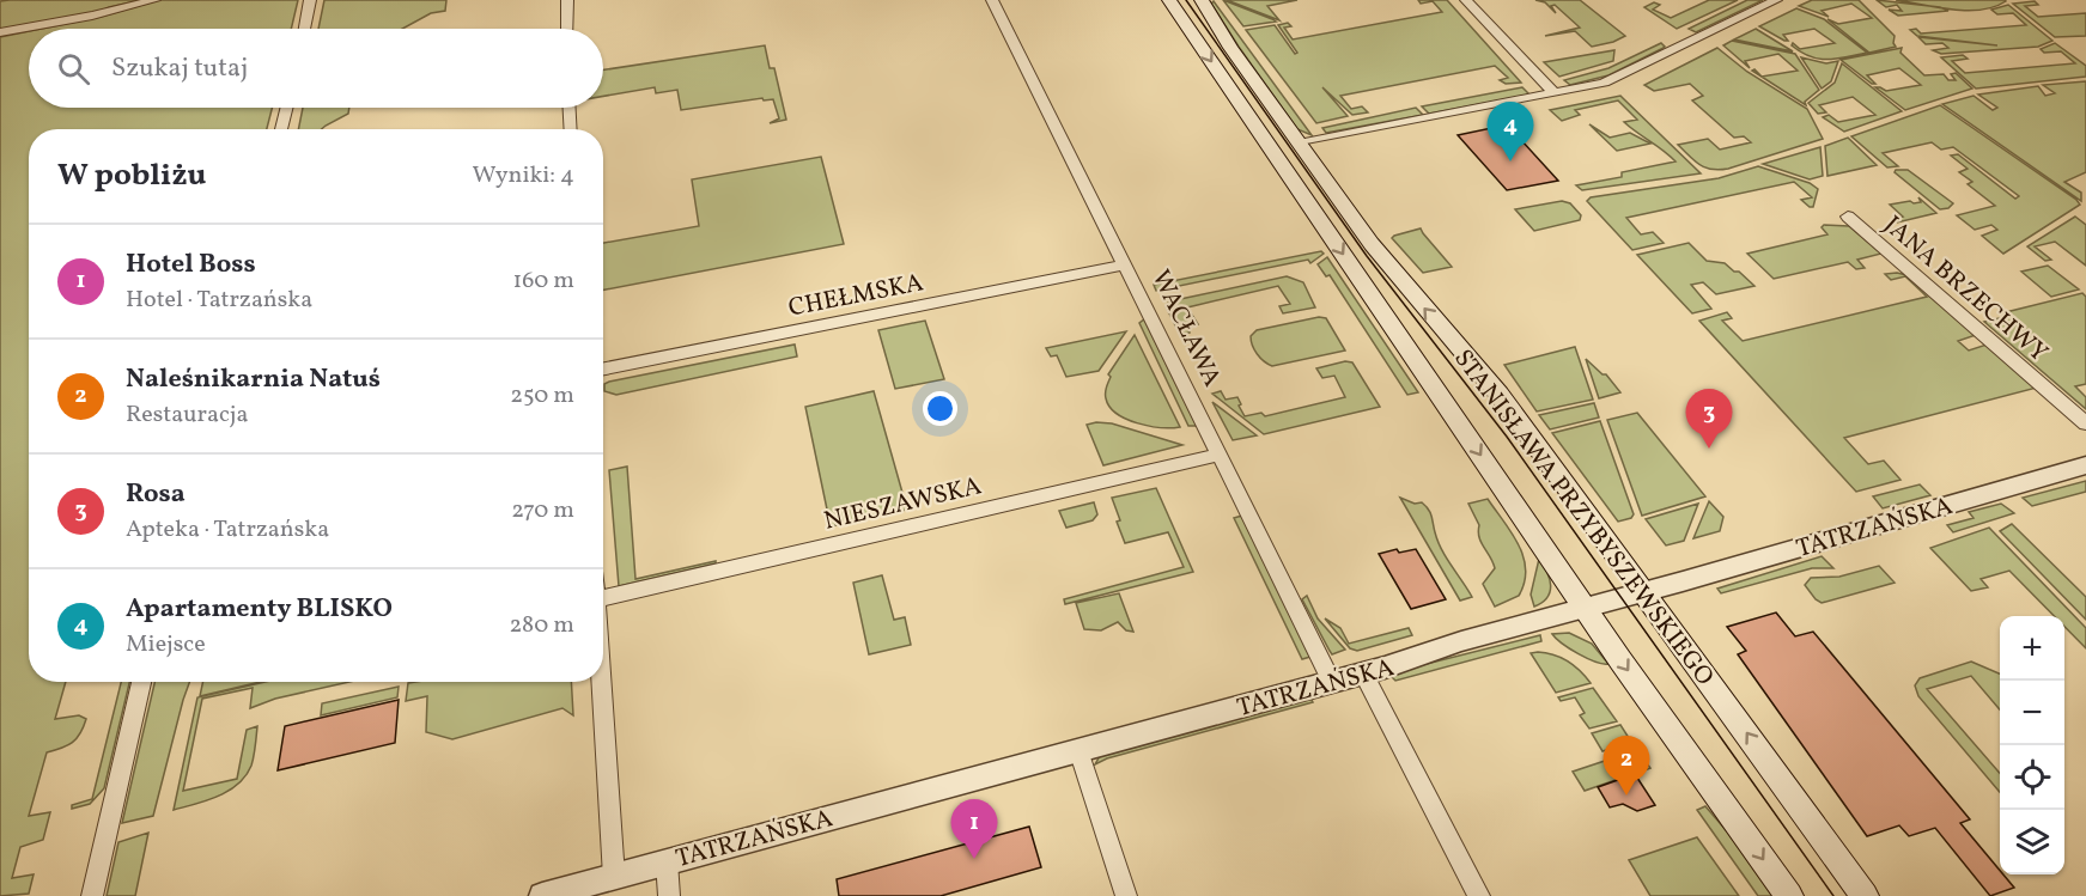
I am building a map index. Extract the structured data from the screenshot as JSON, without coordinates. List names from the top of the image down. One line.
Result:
{"streets":{"main road":["STANISŁAWA PRZYBYSZEWSKIEGO"],"street":["JANA BRZECHWY","CHEŁMSKA","WACŁAWA","NIESZAWSKA","TATRZAŃSKA"]},"crossings":[["CHEŁMSKA","WACŁAWA"],["WACŁAWA","NIESZAWSKA"],["WACŁAWA","TATRZAŃSKA"],["STANISŁAWA PRZYBYSZEWSKIEGO","TATRZAŃSKA"]],"page":{"search":"Szukaj tutaj","pins":["4","3","2","1"],"heading":["W pobliżu","Wyniki: 4"],"list":[{"mark":"1","name":"Hotel Boss","note":"Hotel · Tatrzańska","value":"160 m"},{"mark":"2","name":"Naleśnikarnia Natuś","note":"Restauracja","value":"250 m"},{"mark":"3","name":"Rosa","note":"Apteka · Tatrzańska","value":"270 m"},{"mark":"4","name":"Apartamenty BLISKO","note":"Miejsce","value":"280 m"}],"map_buttons":["+","−"]}}
